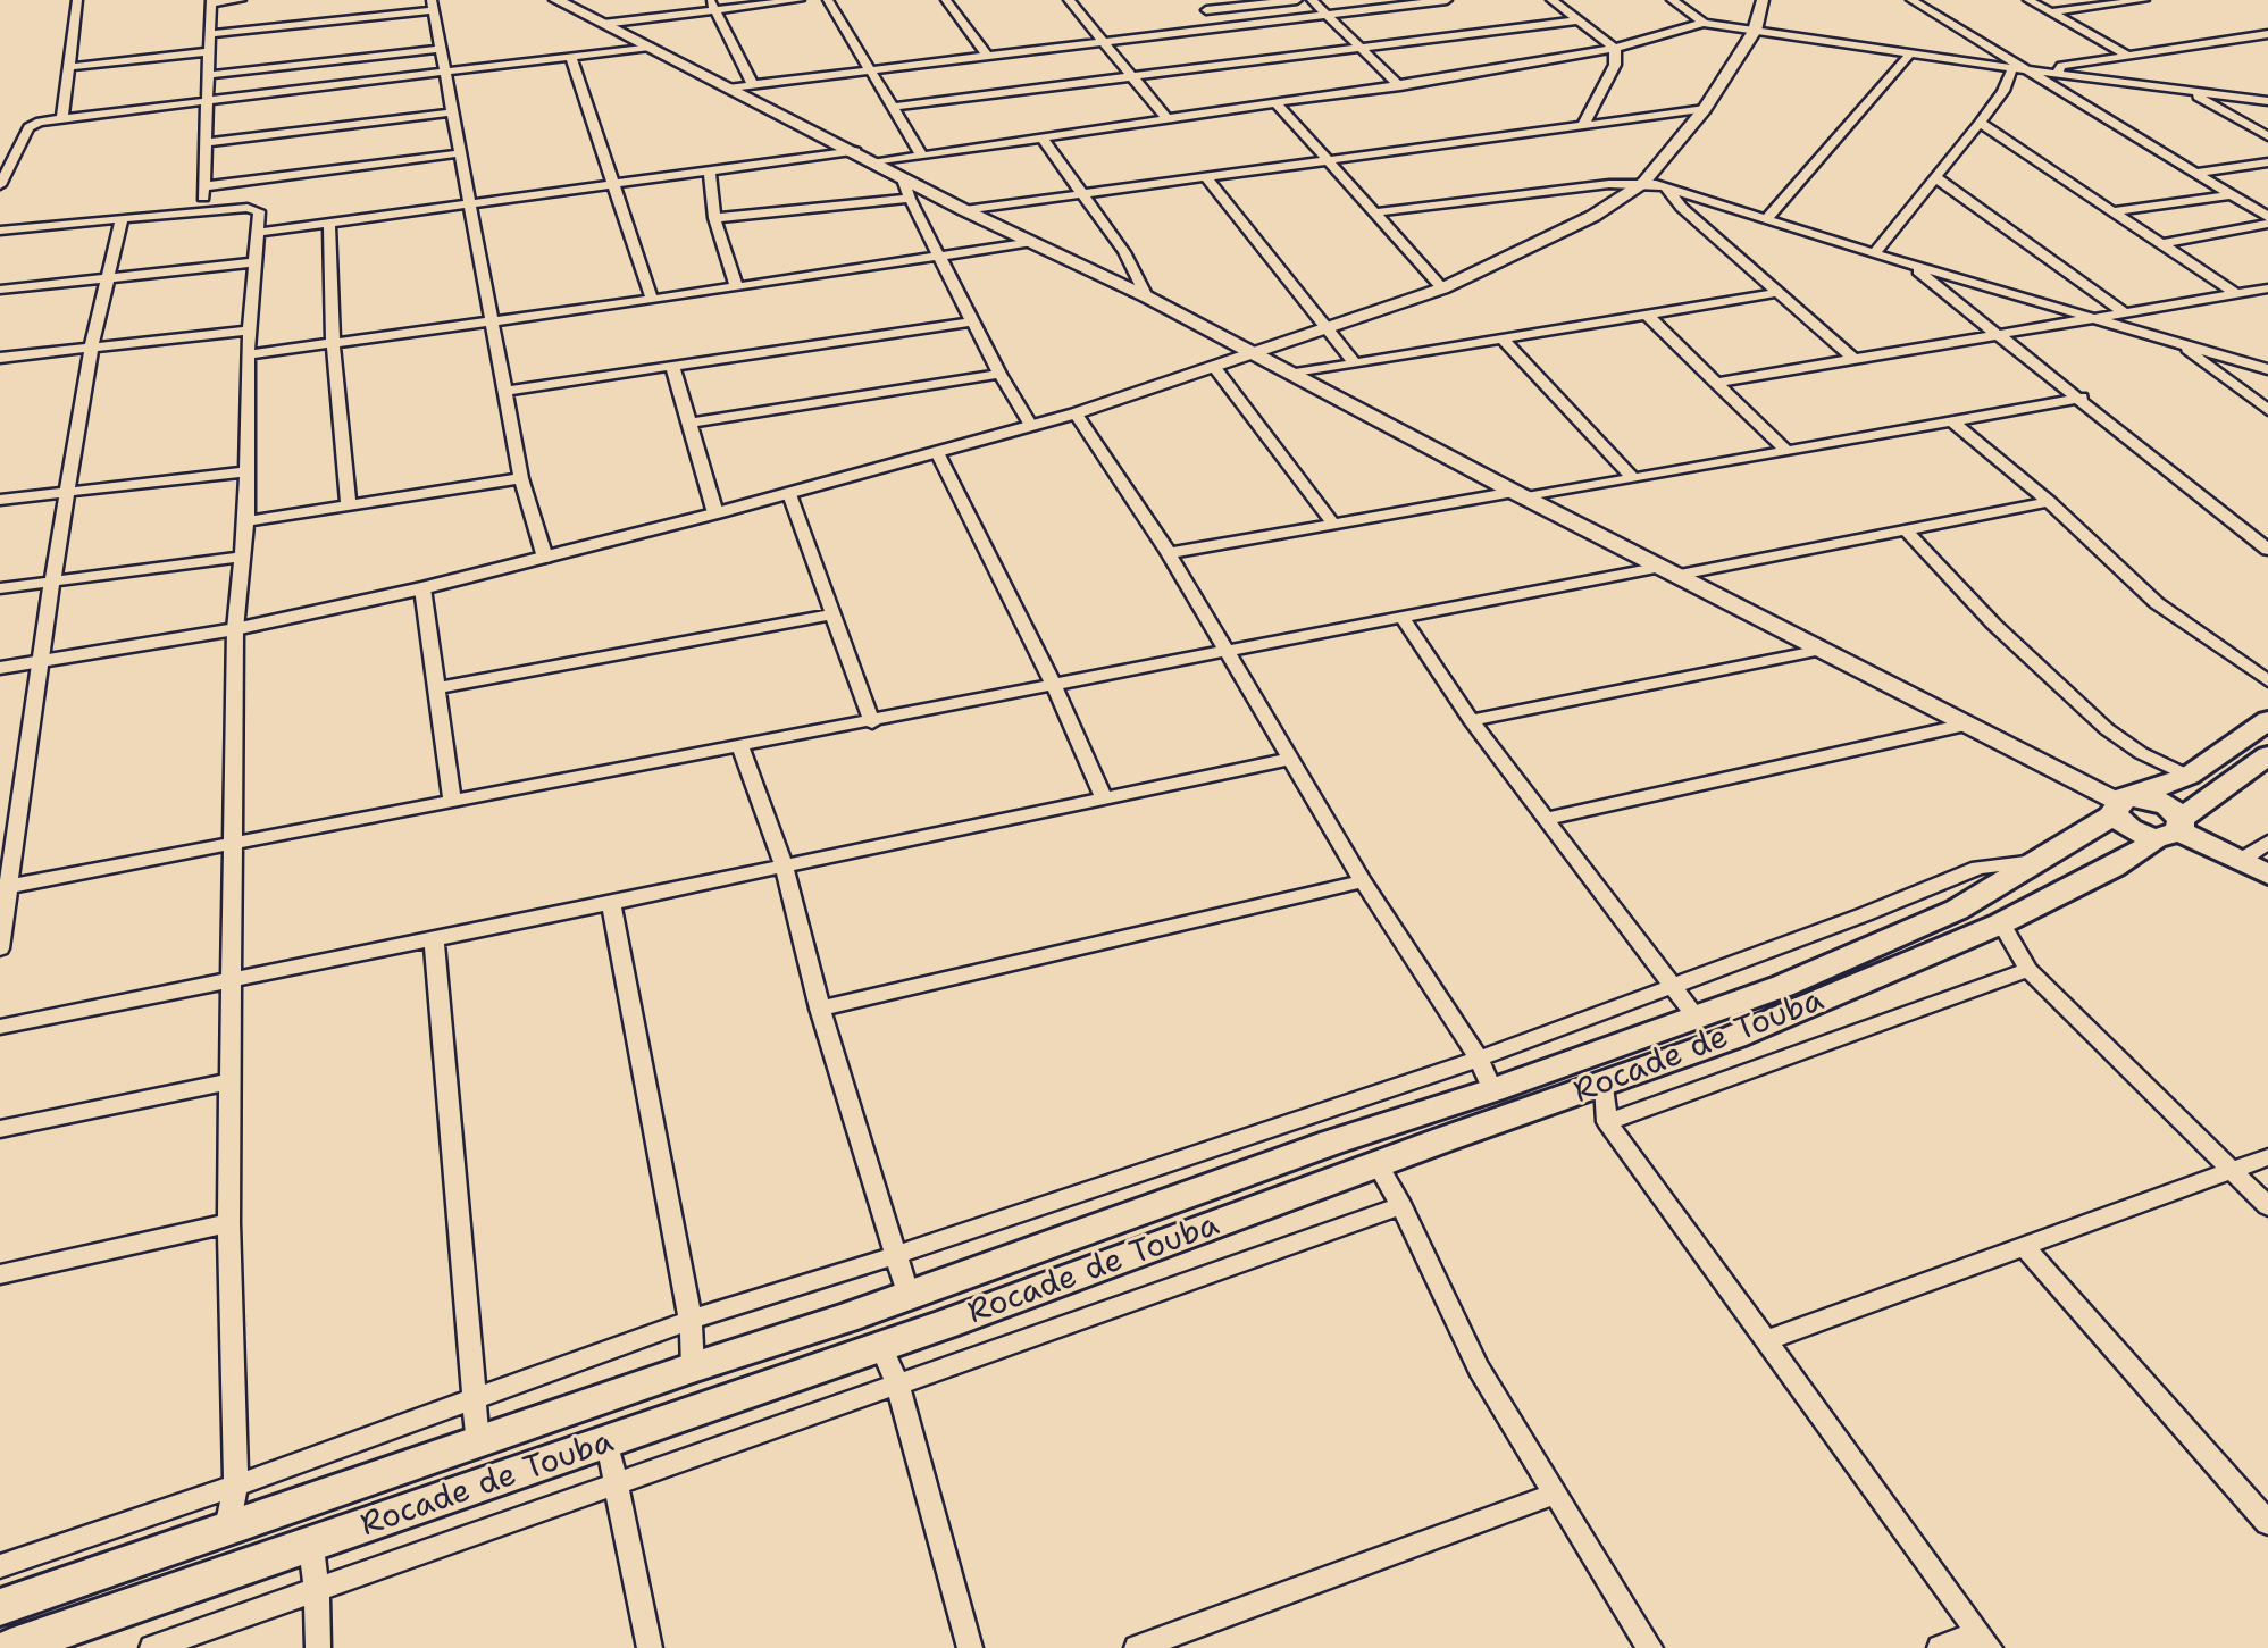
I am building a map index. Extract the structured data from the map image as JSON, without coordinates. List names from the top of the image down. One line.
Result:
{"streets":{"main road":["Rocade de Touba"]}}
